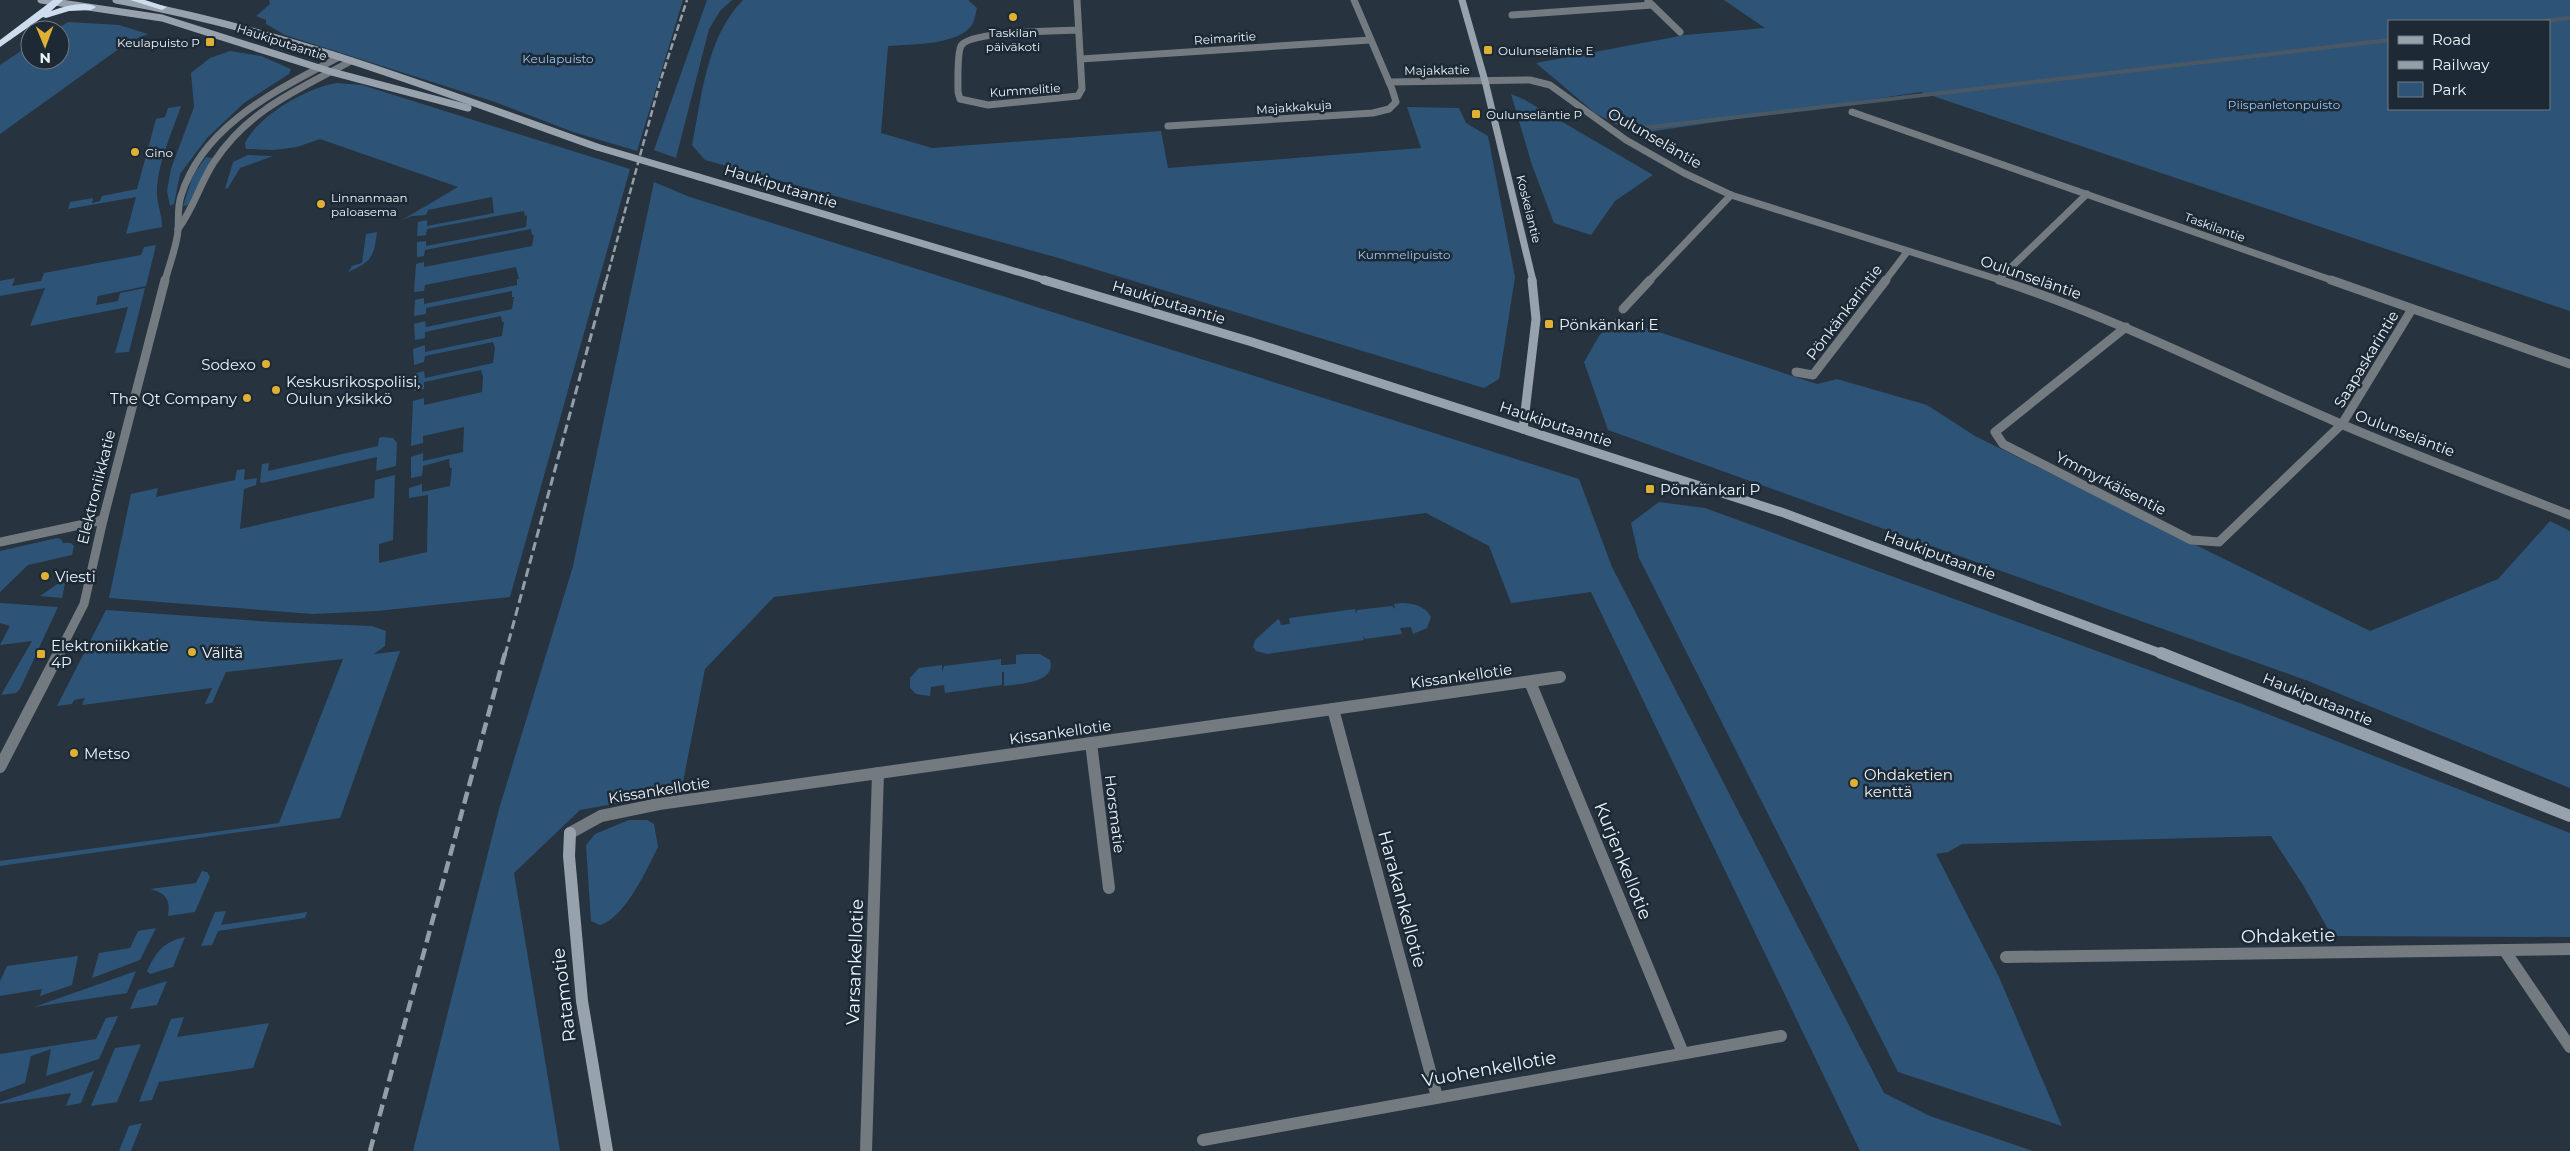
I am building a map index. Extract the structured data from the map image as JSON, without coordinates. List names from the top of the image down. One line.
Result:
{"streets":{"main road":["Haukiputaantie","Koskelantie","Ratamotie"],"street":["Reimaritie","Majakkatie","Kummelitie","Majakkakuja","Oulunseläntie","Taskilantie","Pönkänkarintie","Saapaskarintie","Ymmyrkäisentie","Elektroniikkatie","Kissankellotie","Horsmatie","Kurjenkellotie","Harakankellotie","Ohdaketie","Varsankellotie","Vuohenkellotie"]},"crossings":[["Reimaritie","Majakkatie"],["Reimaritie","Kummelitie"],["Haukiputaantie","Koskelantie"],["Haukiputaantie","Elektroniikkatie"],["Majakkatie","Majakkakuja"],["Majakkatie","Oulunseläntie"],["Majakkatie","Koskelantie"],["Oulunseläntie","Koskelantie"],["Oulunseläntie","Pönkänkarintie"],["Oulunseläntie","Saapaskarintie"],["Oulunseläntie","Ymmyrkäisentie"],["Taskilantie","Saapaskarintie"],["Saapaskarintie","Ymmyrkäisentie"],["Kissankellotie","Horsmatie"],["Kissankellotie","Kurjenkellotie"],["Kissankellotie","Harakankellotie"],["Kissankellotie","Varsankellotie"],["Kissankellotie","Ratamotie"],["Kurjenkellotie","Vuohenkellotie"],["Harakankellotie","Vuohenkellotie"]],"parks":["Keulapuisto","Piispanletonpuisto","Kummelipuisto"],"places":{"other":["Taskilan päiväkoti","Gino","Linnanmaan paloasema","Sodexo","Keskusrikospoliisi, Oulun yksikkö","The Qt Company","Viesti","Välitä","Metso","Ohdaketien kenttä"],"transit":["Keulapuisto P","Oulunseläntie E","Oulunseläntie P","Pönkänkari E","Pönkänkari P","Elektroniikkatie 4P"]},"legend":["Road","Railway","Park"],"north":"bottom"}
